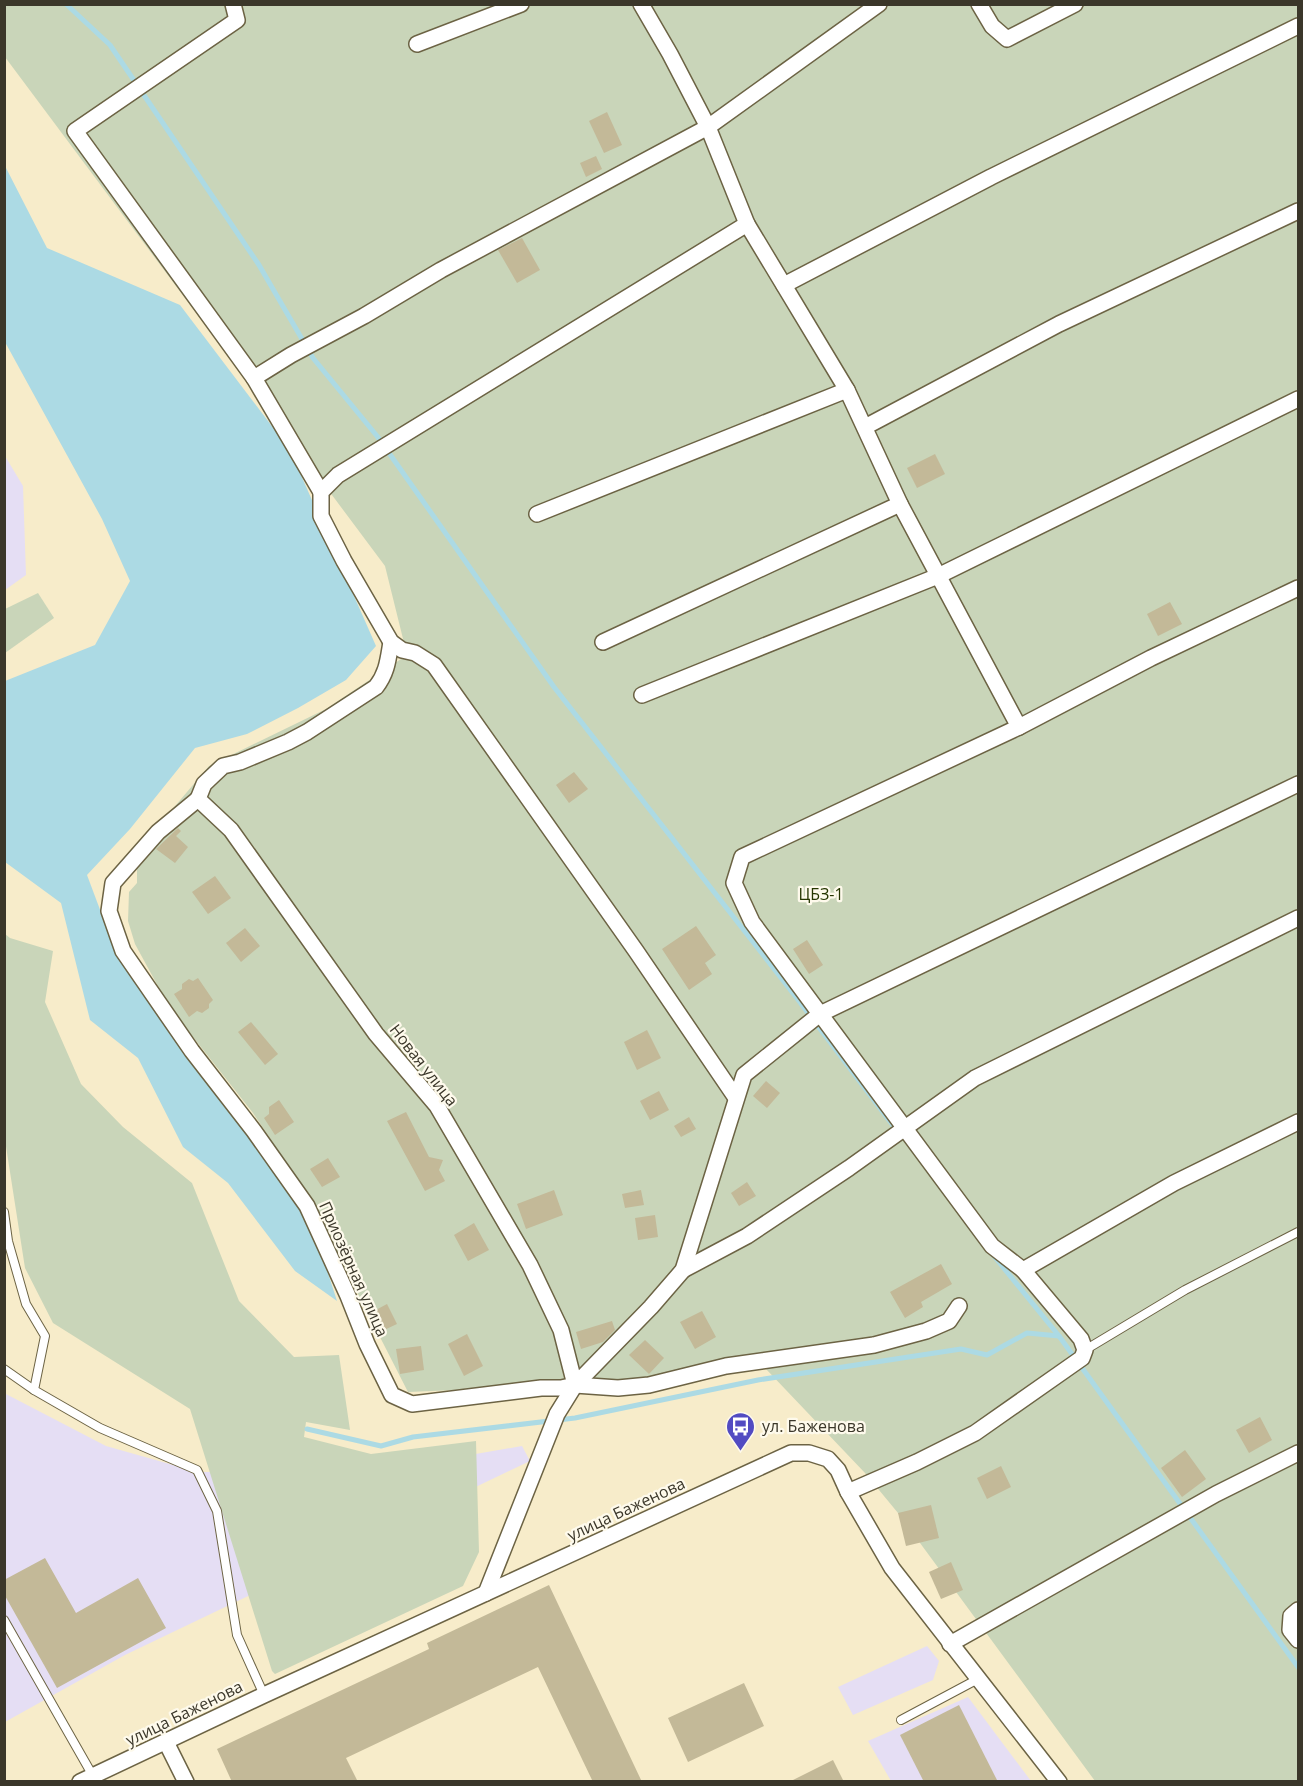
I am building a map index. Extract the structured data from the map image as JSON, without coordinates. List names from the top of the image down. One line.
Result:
{"streets":{"street":["Новая улица","Приозёрная улица","улица Баженова"]},"crossings":[["Новая улица","Приозёрная улица"]],"parks":["ЦБЗ-1"],"places":{"bus stop":["ул. Баженова"]}}
